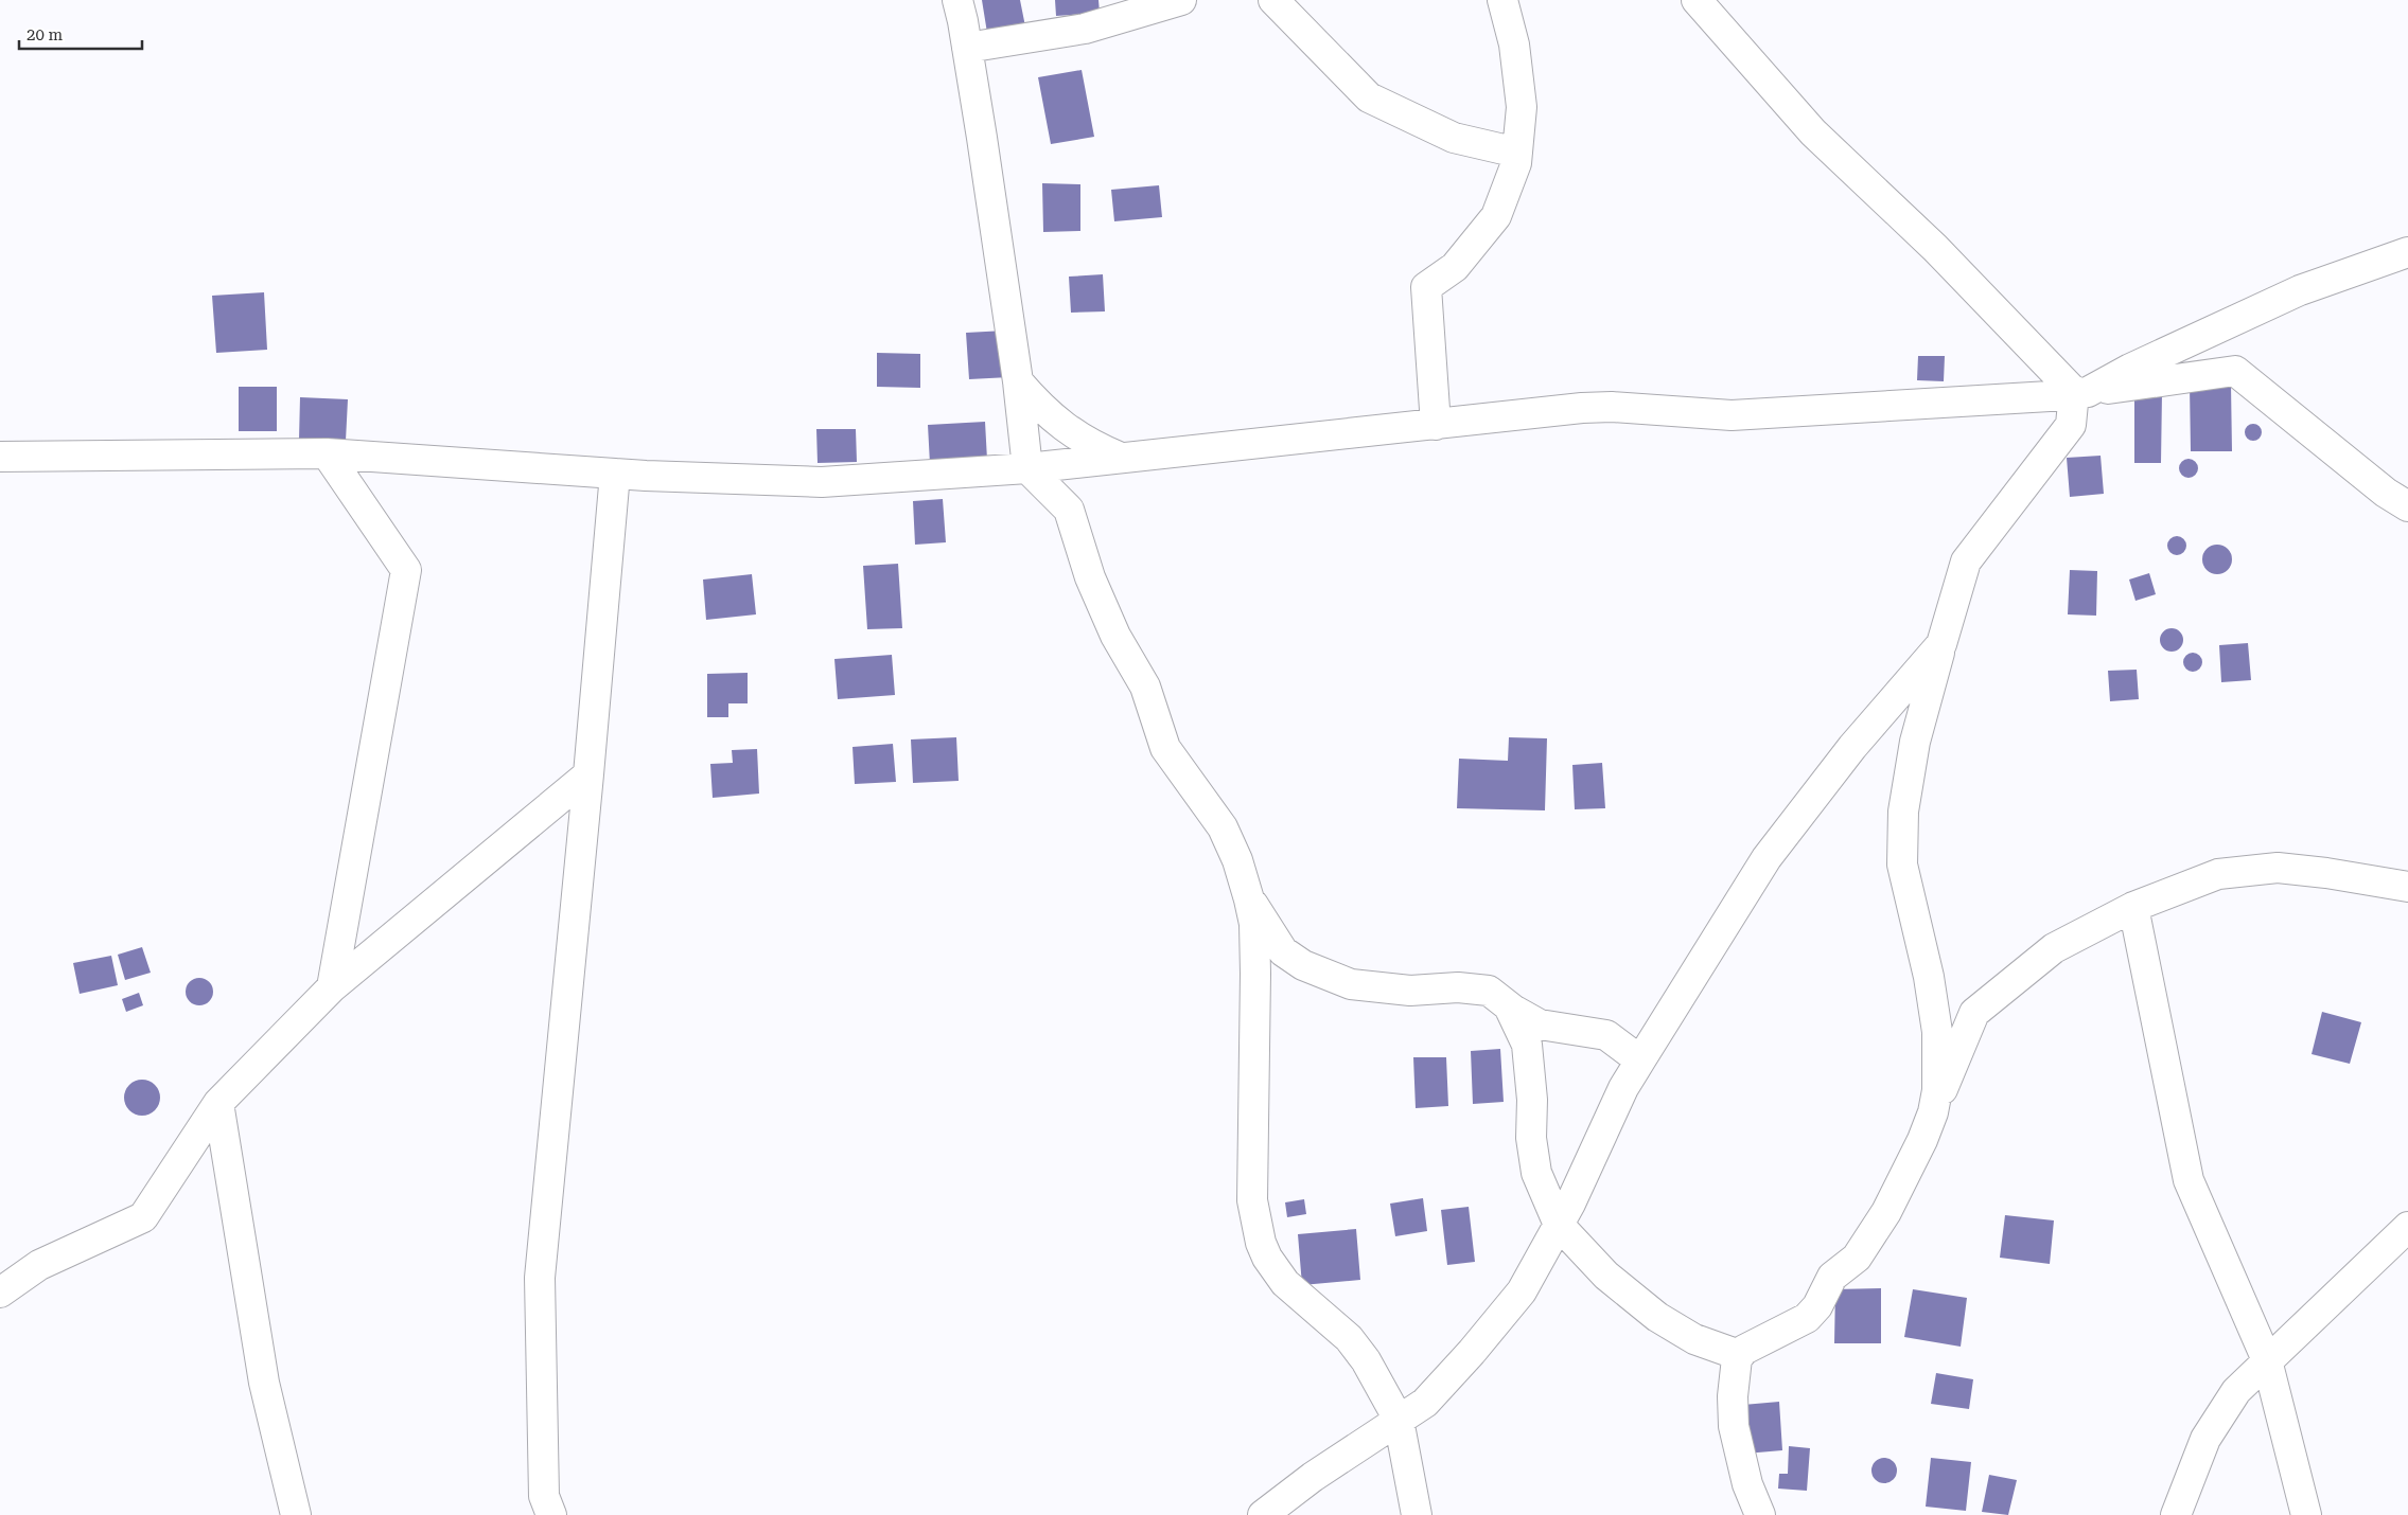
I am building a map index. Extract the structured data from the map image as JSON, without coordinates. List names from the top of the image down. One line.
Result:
{"scale_bar":"20 m"}
